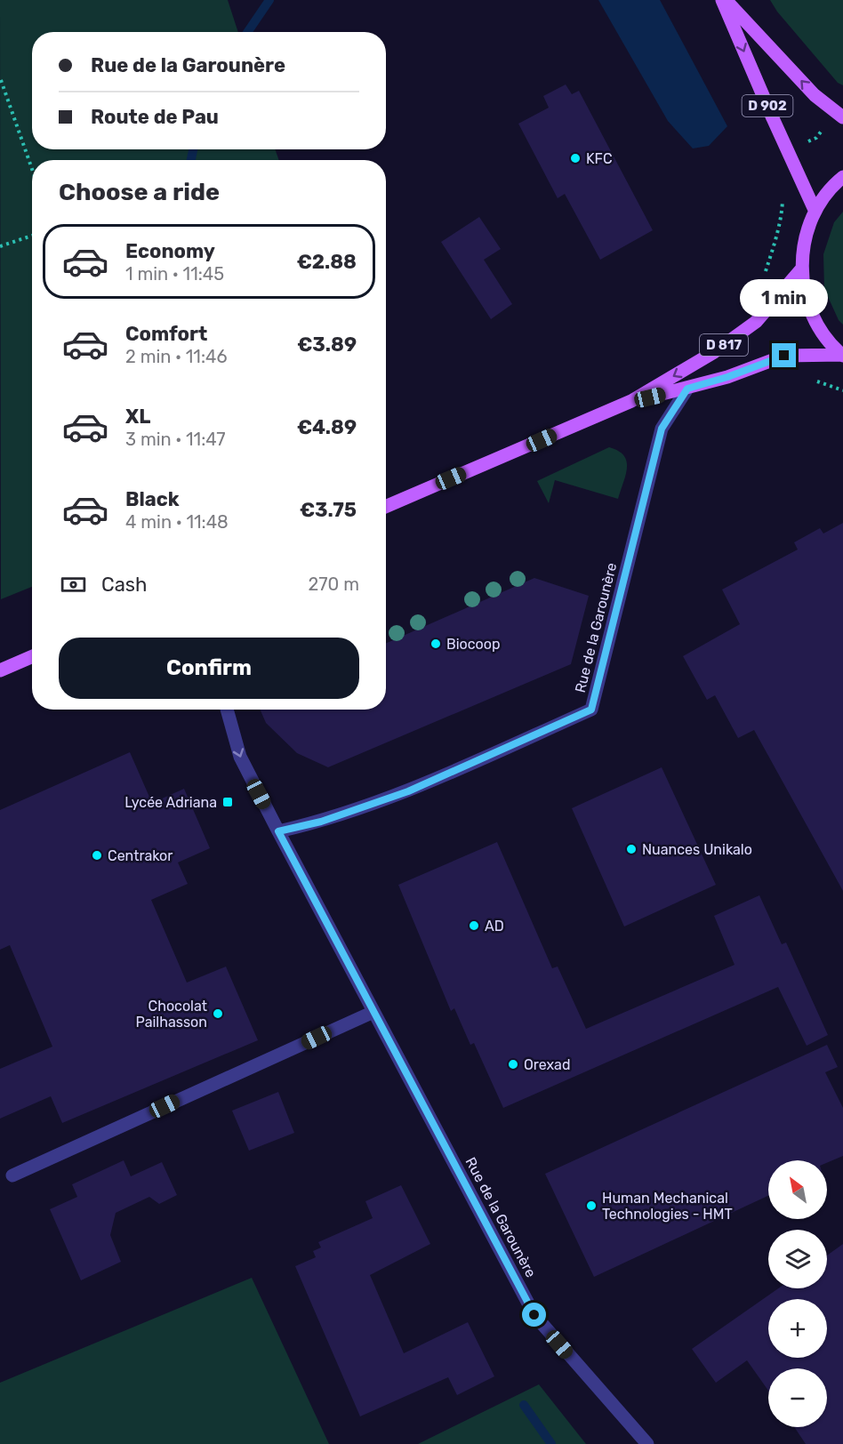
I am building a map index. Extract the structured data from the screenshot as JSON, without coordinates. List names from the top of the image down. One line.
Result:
{"streets":{"main road":["D 902","D 817"],"street":["Rue de la Garounère"]},"crossings":[["D 817","Rue de la Garounère"]],"places":{"other":["KFC","Biocoop","Nuances Unikalo","Centrakor","AD","Chocolat Pailhasson","Orexad","Human Mechanical Technologies - HMT"],"transit":["Lycée Adriana"]},"north":"top left","page":{"banner":["Rue de la Garounère","Route de Pau"],"heading":"Choose a ride","list":[{"name":"Economy","note":"1 min · 11:45","value":"€2.88"},{"name":"Comfort","note":"2 min · 11:46","value":"€3.89"},{"name":"XL","note":"3 min · 11:47","value":"€4.89"},{"name":"Black","note":"4 min · 11:48","value":"€3.75"}],"bubble":"1 min","pay":["Cash","270 m"],"buttons":"Confirm","map_buttons":["+","−"]}}
